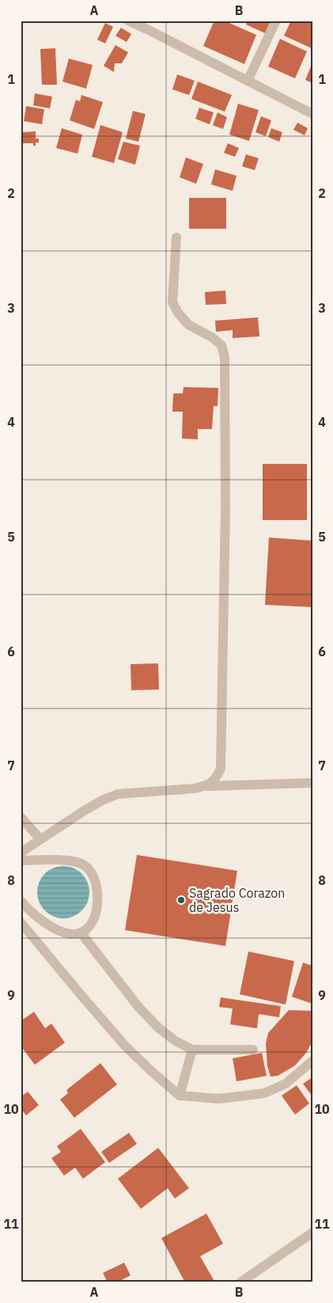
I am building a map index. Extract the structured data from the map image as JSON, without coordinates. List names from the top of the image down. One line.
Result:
{"places":["Sagrado Corazon de Jesus"],"grid":{"columns":["A","B"],"rows":["1","2","3","4","5","6","7","8","9","10","11"]}}
